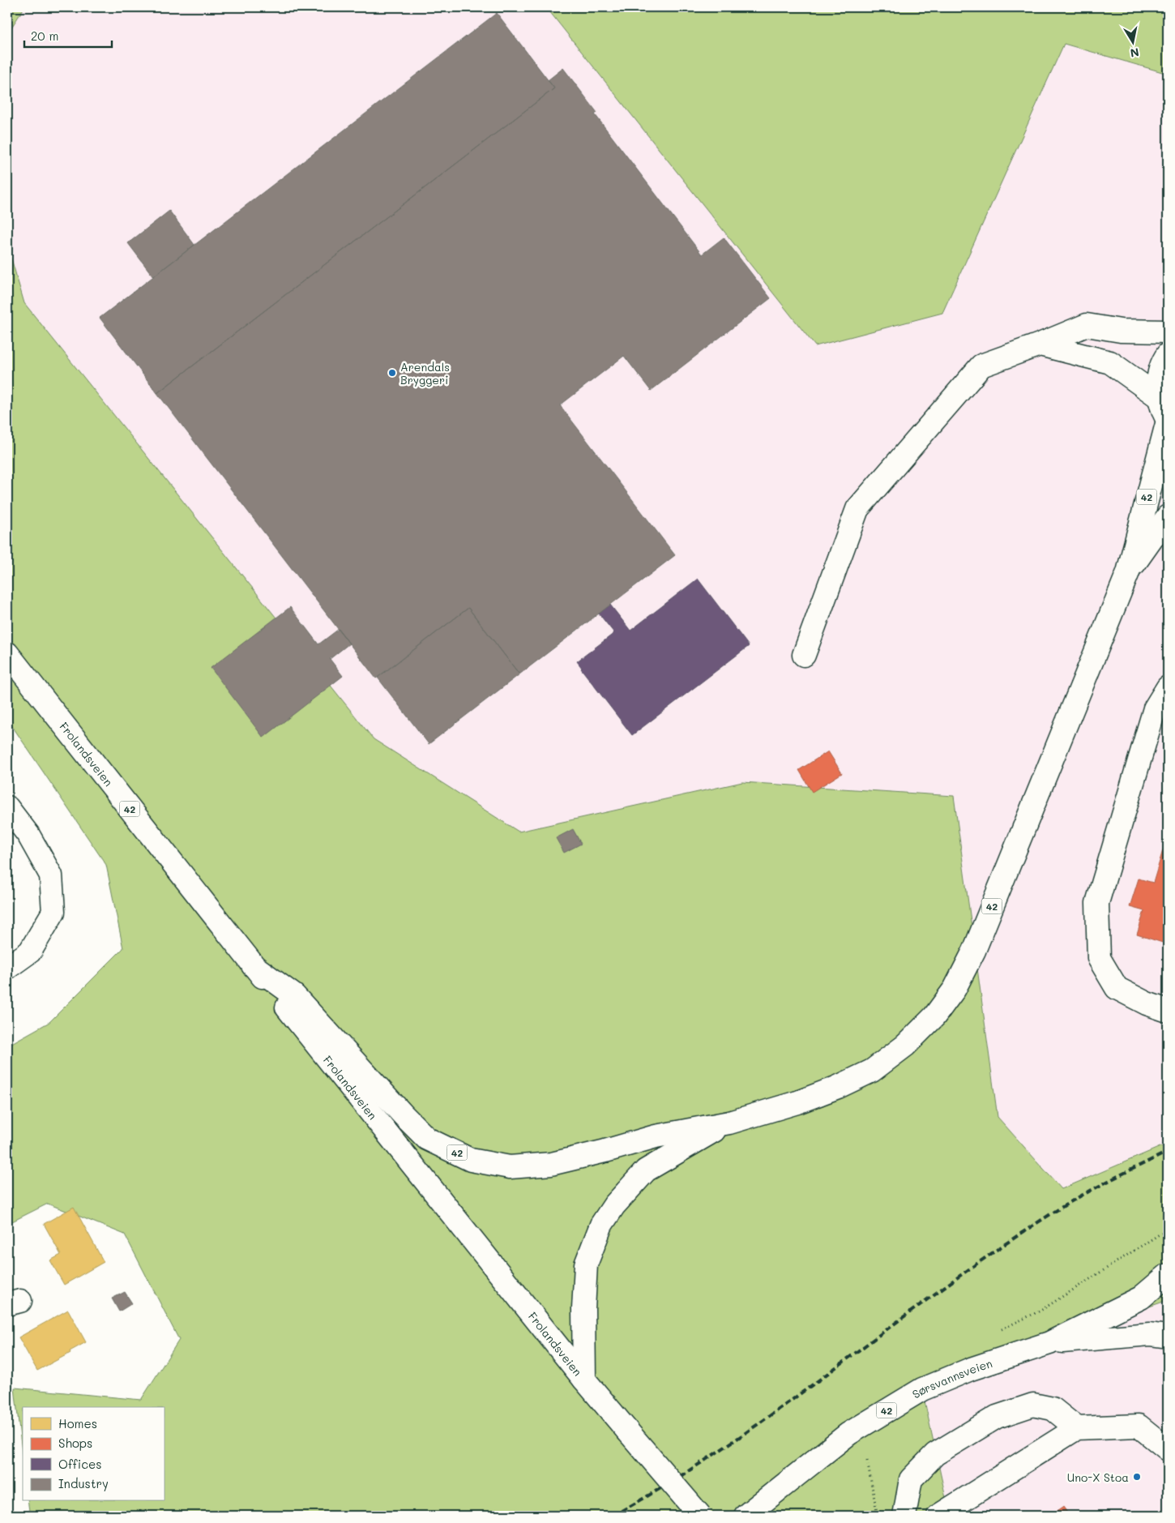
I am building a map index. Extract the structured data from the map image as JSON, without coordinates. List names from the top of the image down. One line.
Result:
{"streets":{"main road":["42","Frolandsveien","Sørsvannsveien"]},"crossings":[["42","Frolandsveien"]],"places":["Arendals Bryggeri","Uno-X Stoa"],"legend":["Homes","Shops","Offices","Industry"],"scale_bar":"20 m","north":"bottom"}
